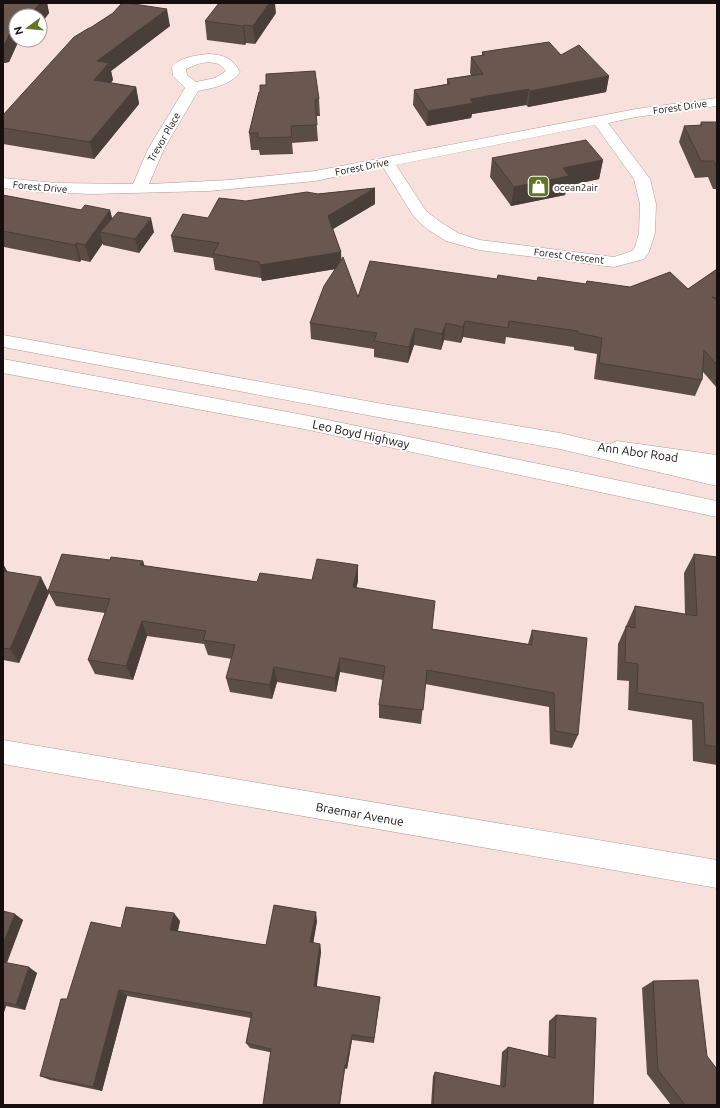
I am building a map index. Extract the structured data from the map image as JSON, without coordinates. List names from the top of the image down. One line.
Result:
{"streets":{"main road":["Forest Drive","Trevor Place","Forest Crescent","Leo Boyd Highway","Ann Abor Road","Braemar Avenue"]},"crossings":[["Forest Drive","Trevor Place"],["Forest Drive","Forest Crescent"]],"places":{"shop":["ocean2air"]},"north":"left"}
